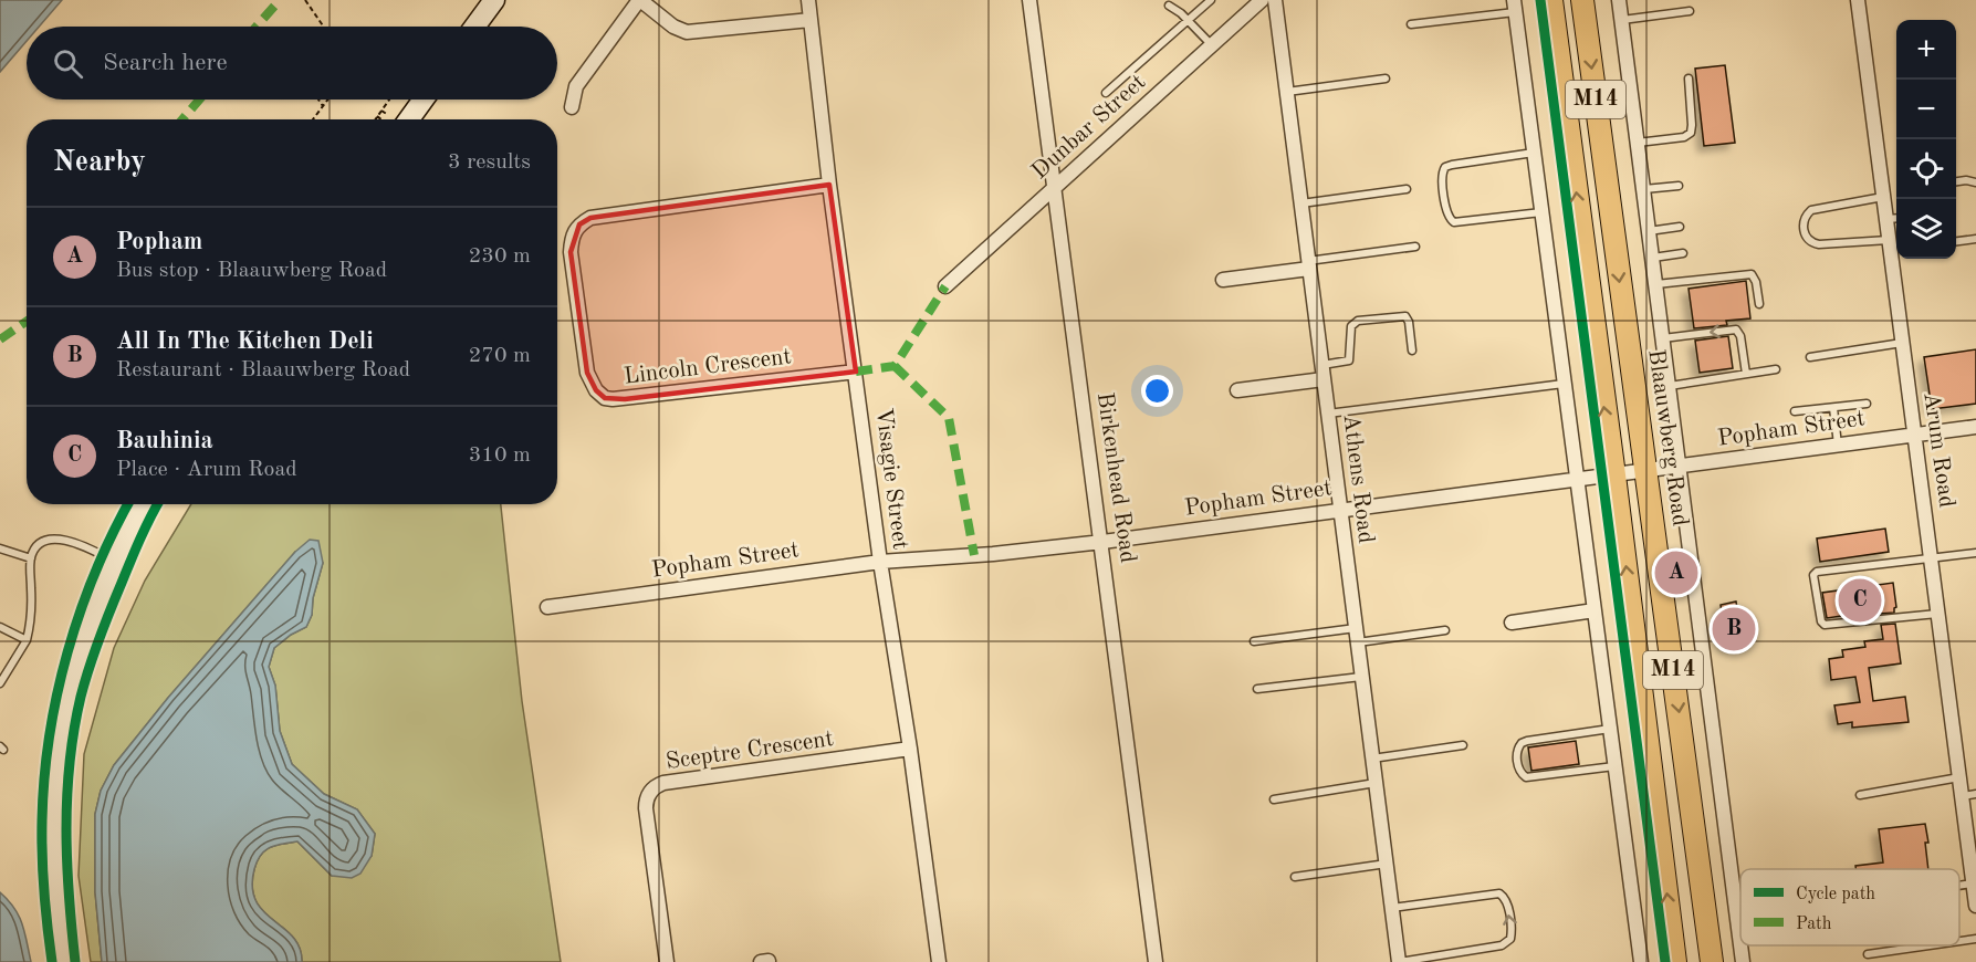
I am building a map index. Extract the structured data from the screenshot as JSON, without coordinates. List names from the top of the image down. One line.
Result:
{"streets":{"main road":["M14","Blaauwberg Road"],"street":["Dunbar Street","Lincoln Crescent","Popham Street","Arum Road","Birkenhead Road","Visagie Street","Athens Road","Sceptre Crescent"]},"crossings":[["M14","Popham Street"],["Dunbar Street","Birkenhead Road"],["Lincoln Crescent","Visagie Street"],["Popham Street","Blaauwberg Road"],["Popham Street","Arum Road"],["Popham Street","Birkenhead Road"],["Popham Street","Visagie Street"],["Popham Street","Athens Road"],["Visagie Street","Sceptre Crescent"]],"legend":["Cycle path","Path"],"page":{"map_buttons":["+","−"],"search":"Search here","heading":["Nearby","3 results"],"list":[{"mark":"A","name":"Popham","note":"Bus stop · Blaauwberg Road","value":"230 m"},{"mark":"B","name":"All In The Kitchen Deli","note":"Restaurant · Blaauwberg Road","value":"270 m"},{"mark":"C","name":"Bauhinia","note":"Place · Arum Road","value":"310 m"}],"pins":["A","C","B"]}}
